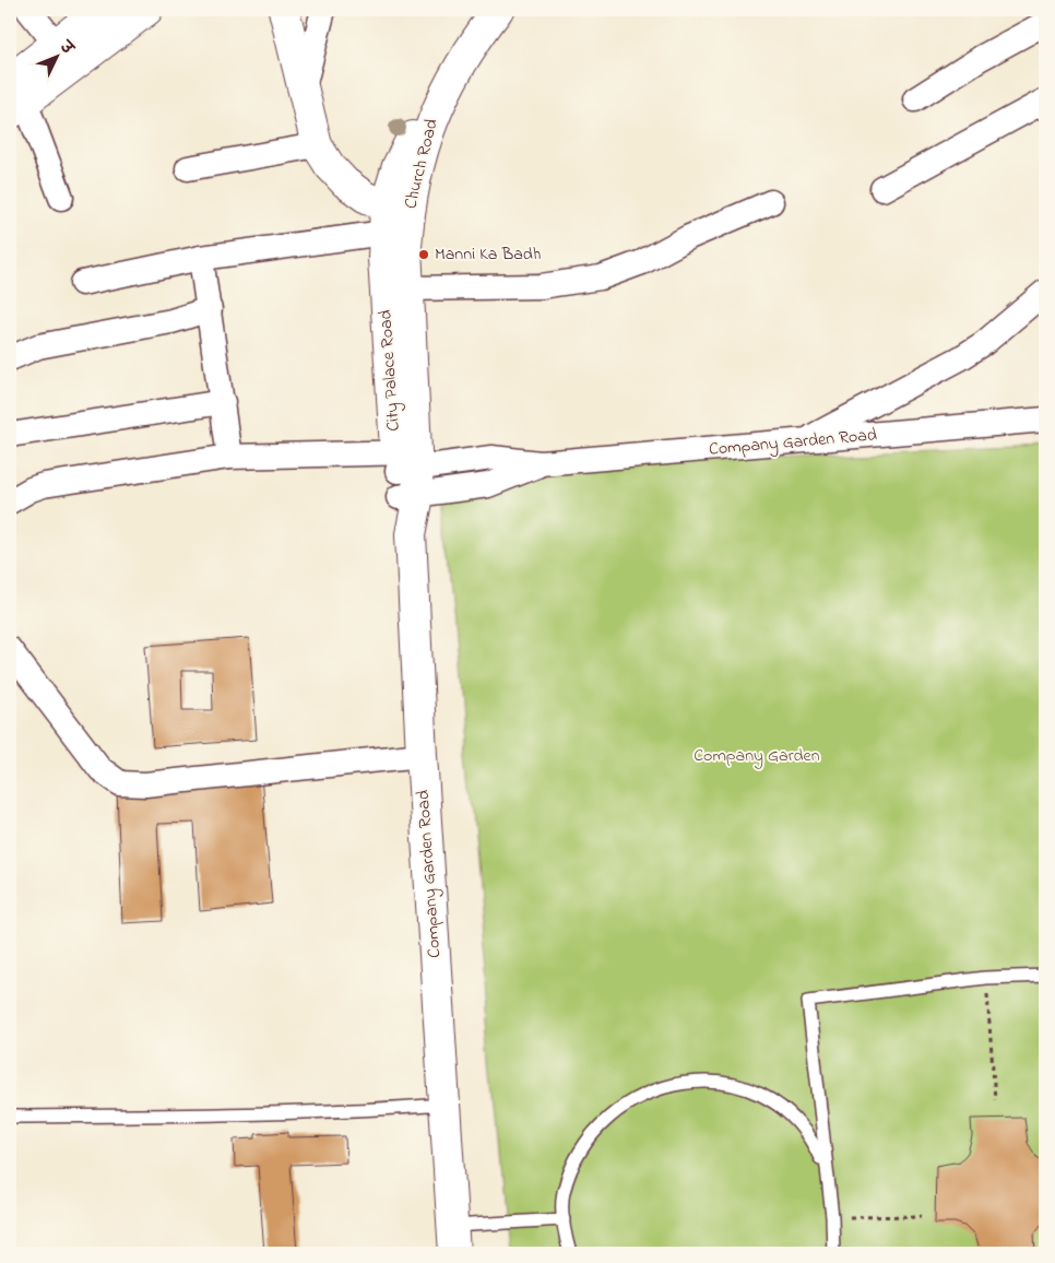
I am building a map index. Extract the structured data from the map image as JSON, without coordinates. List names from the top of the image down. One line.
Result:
{"streets":{"main road":["Church Road","City Palace Road","Company Garden Road"]},"crossings":[["Church Road","City Palace Road"],["City Palace Road","Company Garden Road"]],"parks":["Company Garden"],"places":["Manni Ka Badh"],"north":"top right"}
